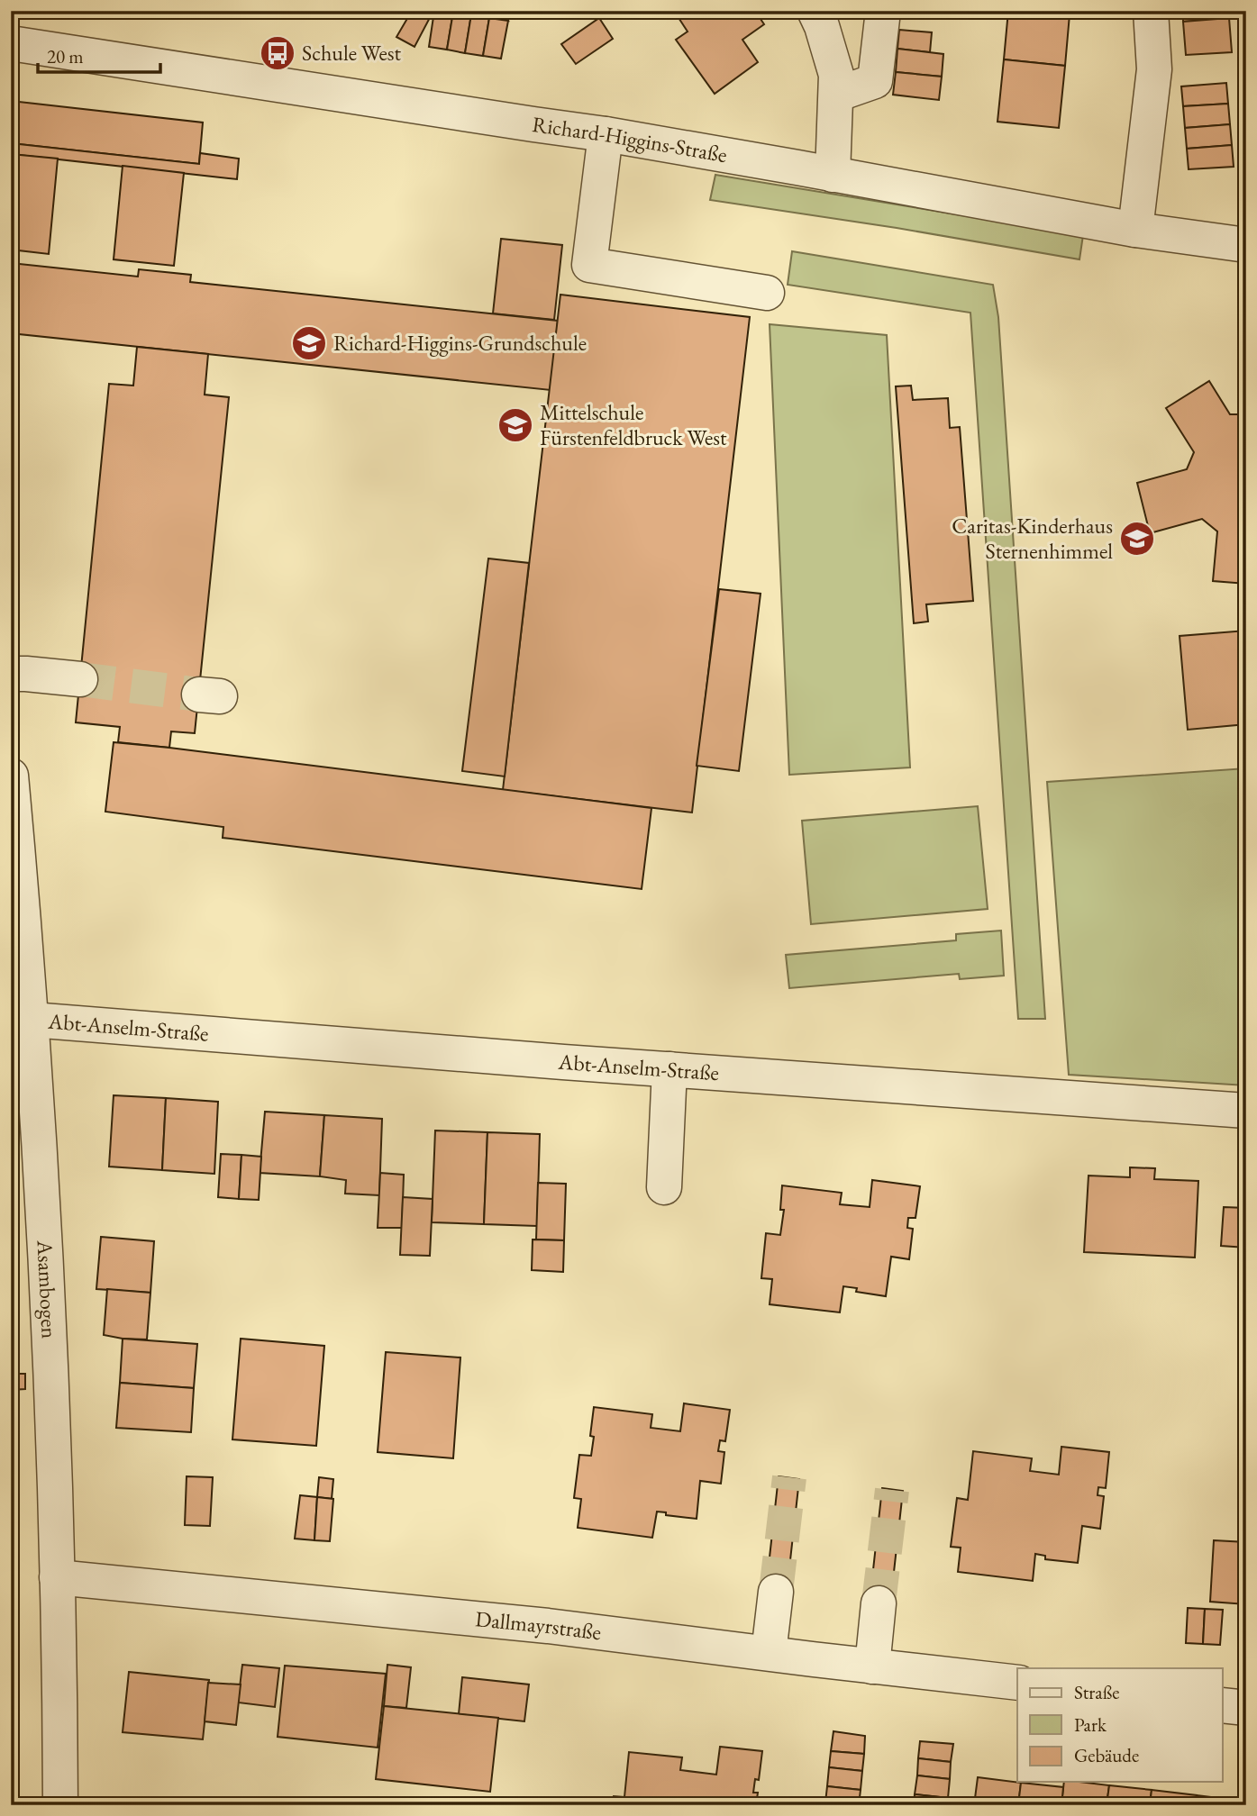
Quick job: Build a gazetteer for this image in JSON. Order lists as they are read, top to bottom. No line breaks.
{"streets":{"street":["Richard-Higgins-Straße","Abt-Anselm-Straße","Asambogen","Dallmayrstraße"]},"crossings":[["Abt-Anselm-Straße","Asambogen"],["Asambogen","Dallmayrstraße"]],"places":{"bus stop":["Schule West"],"school or university":["Richard-Higgins-Grundschule","Mittelschule Fürstenfeldbruck West","Caritas-Kinderhaus Sternenhimmel"]},"legend":["Straße","Park","Gebäude"],"scale_bar":"20 m"}
